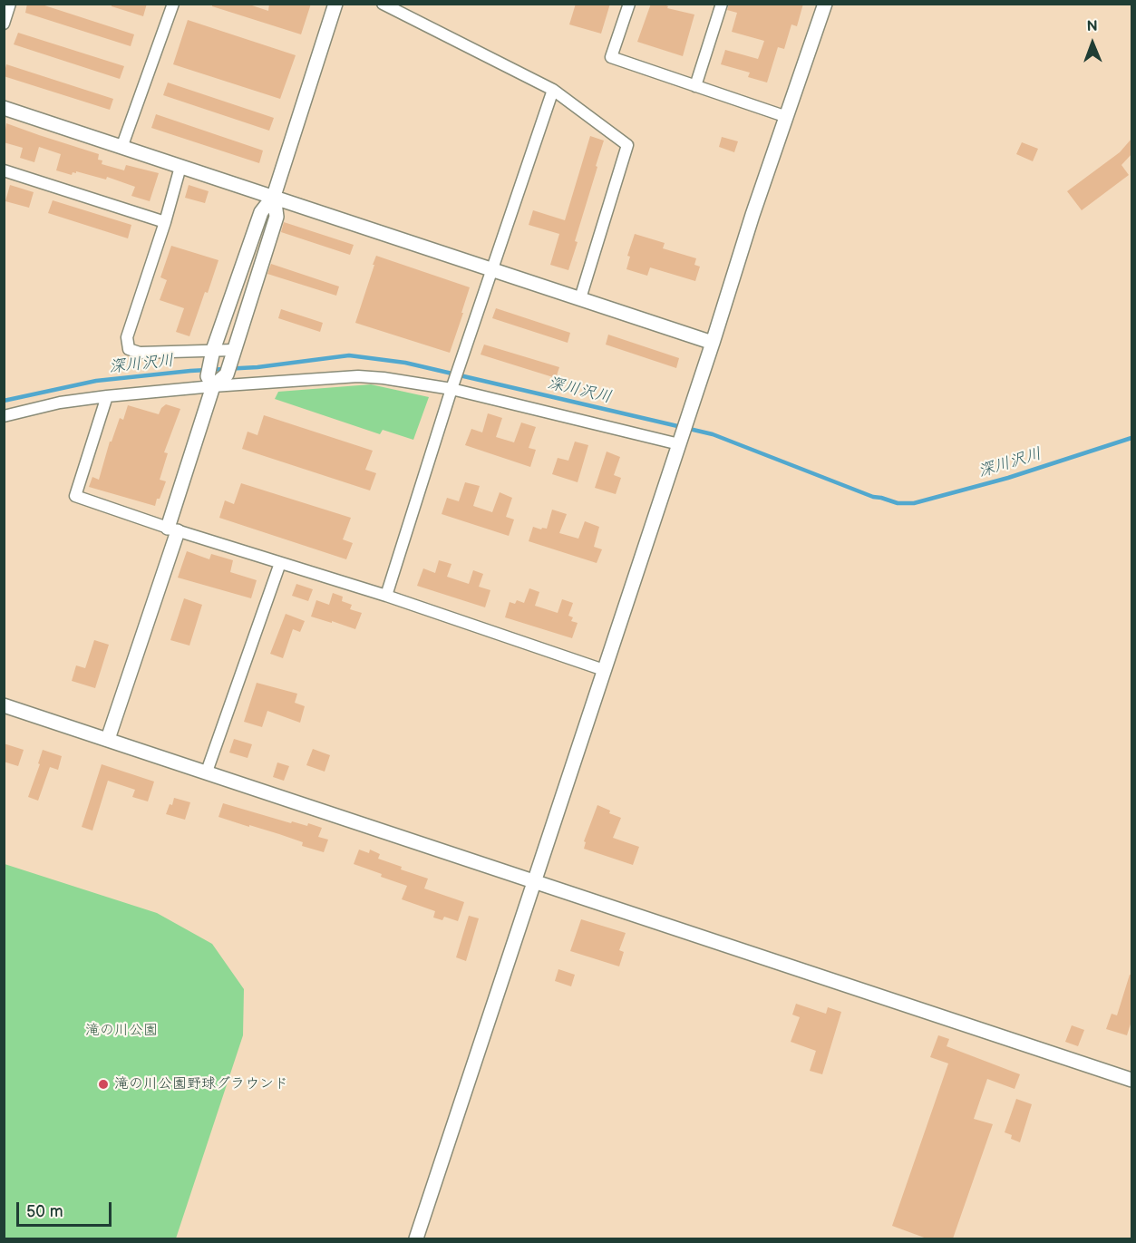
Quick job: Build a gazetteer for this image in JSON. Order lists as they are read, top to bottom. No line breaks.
{"water":["深川沢川"],"parks":["滝の川公園"],"places":["滝の川公園野球グラウンド"],"scale_bar":"50 m","north":"top"}
